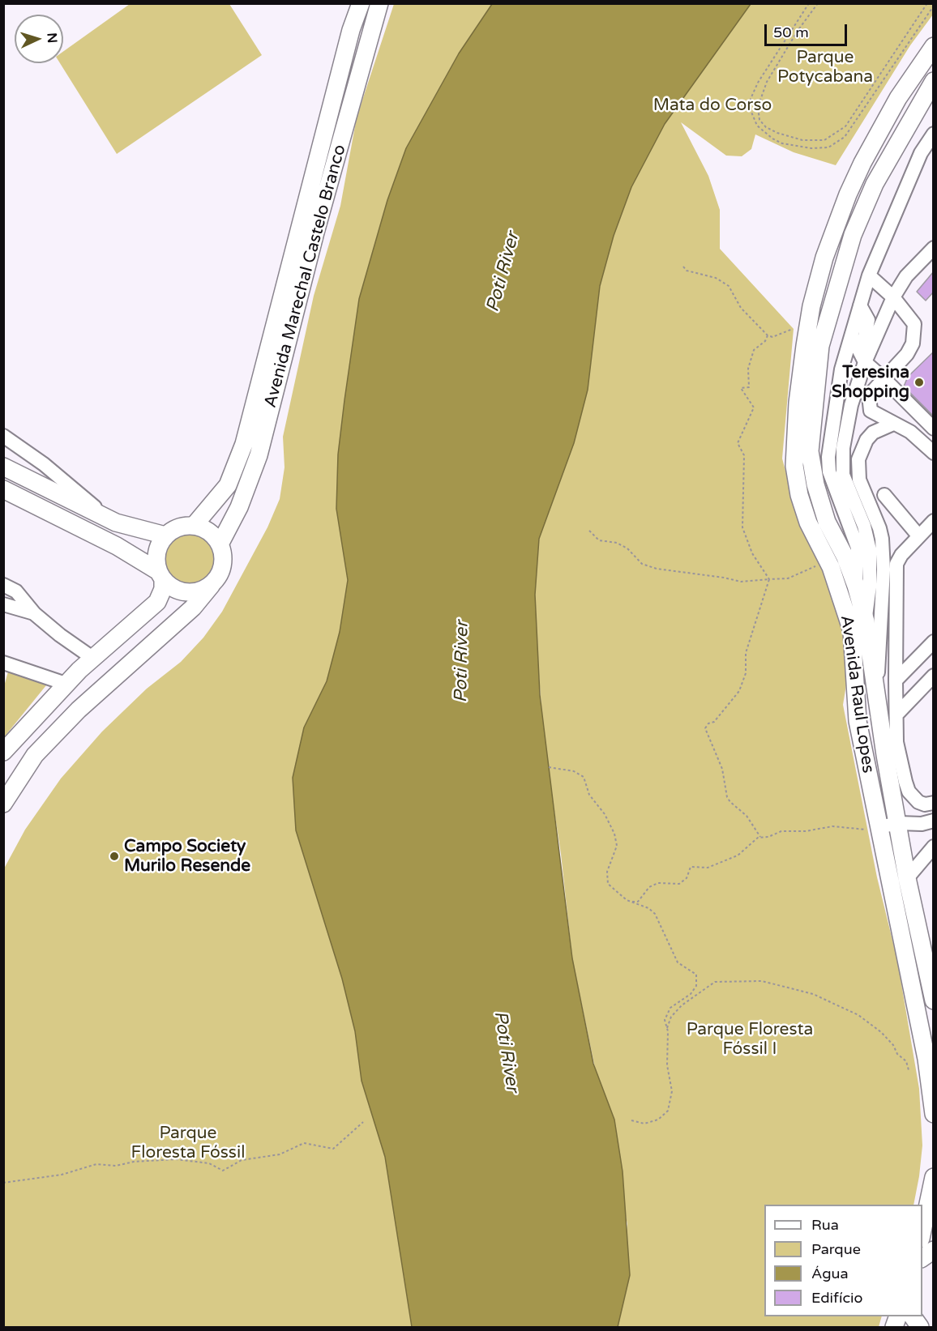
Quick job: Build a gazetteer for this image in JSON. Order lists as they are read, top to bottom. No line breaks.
{"streets":{"main road":["Avenida Marechal Castelo Branco","Avenida Raul Lopes"]},"water":["Poti River"],"parks":["Parque Potycabana","Mata do Corso","Parque Floresta Fóssil I","Parque Floresta Fóssil"],"places":["Teresina Shopping","Campo Society Murilo Resende"],"legend":["Rua","Parque","Água","Edifício"],"scale_bar":"50 m","north":"right"}
